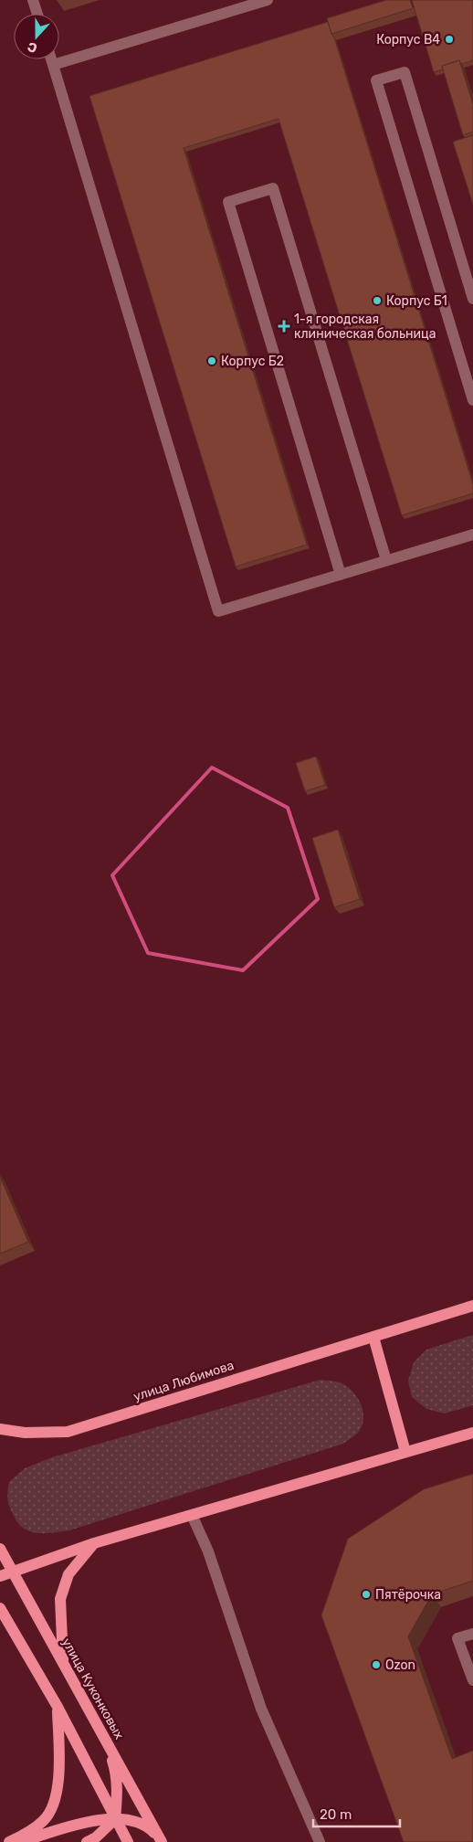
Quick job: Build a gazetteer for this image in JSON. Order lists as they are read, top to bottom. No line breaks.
{"streets":{"main road":["улица Любимова","улица Куконковых"]},"places":{"other":["Корпус В4","Корпус Б1","Корпус Б2","Пятёрочка","Ozon"],"health":["1-я городская клиническая больница"]},"scale_bar":"20 m","north":"bottom"}
